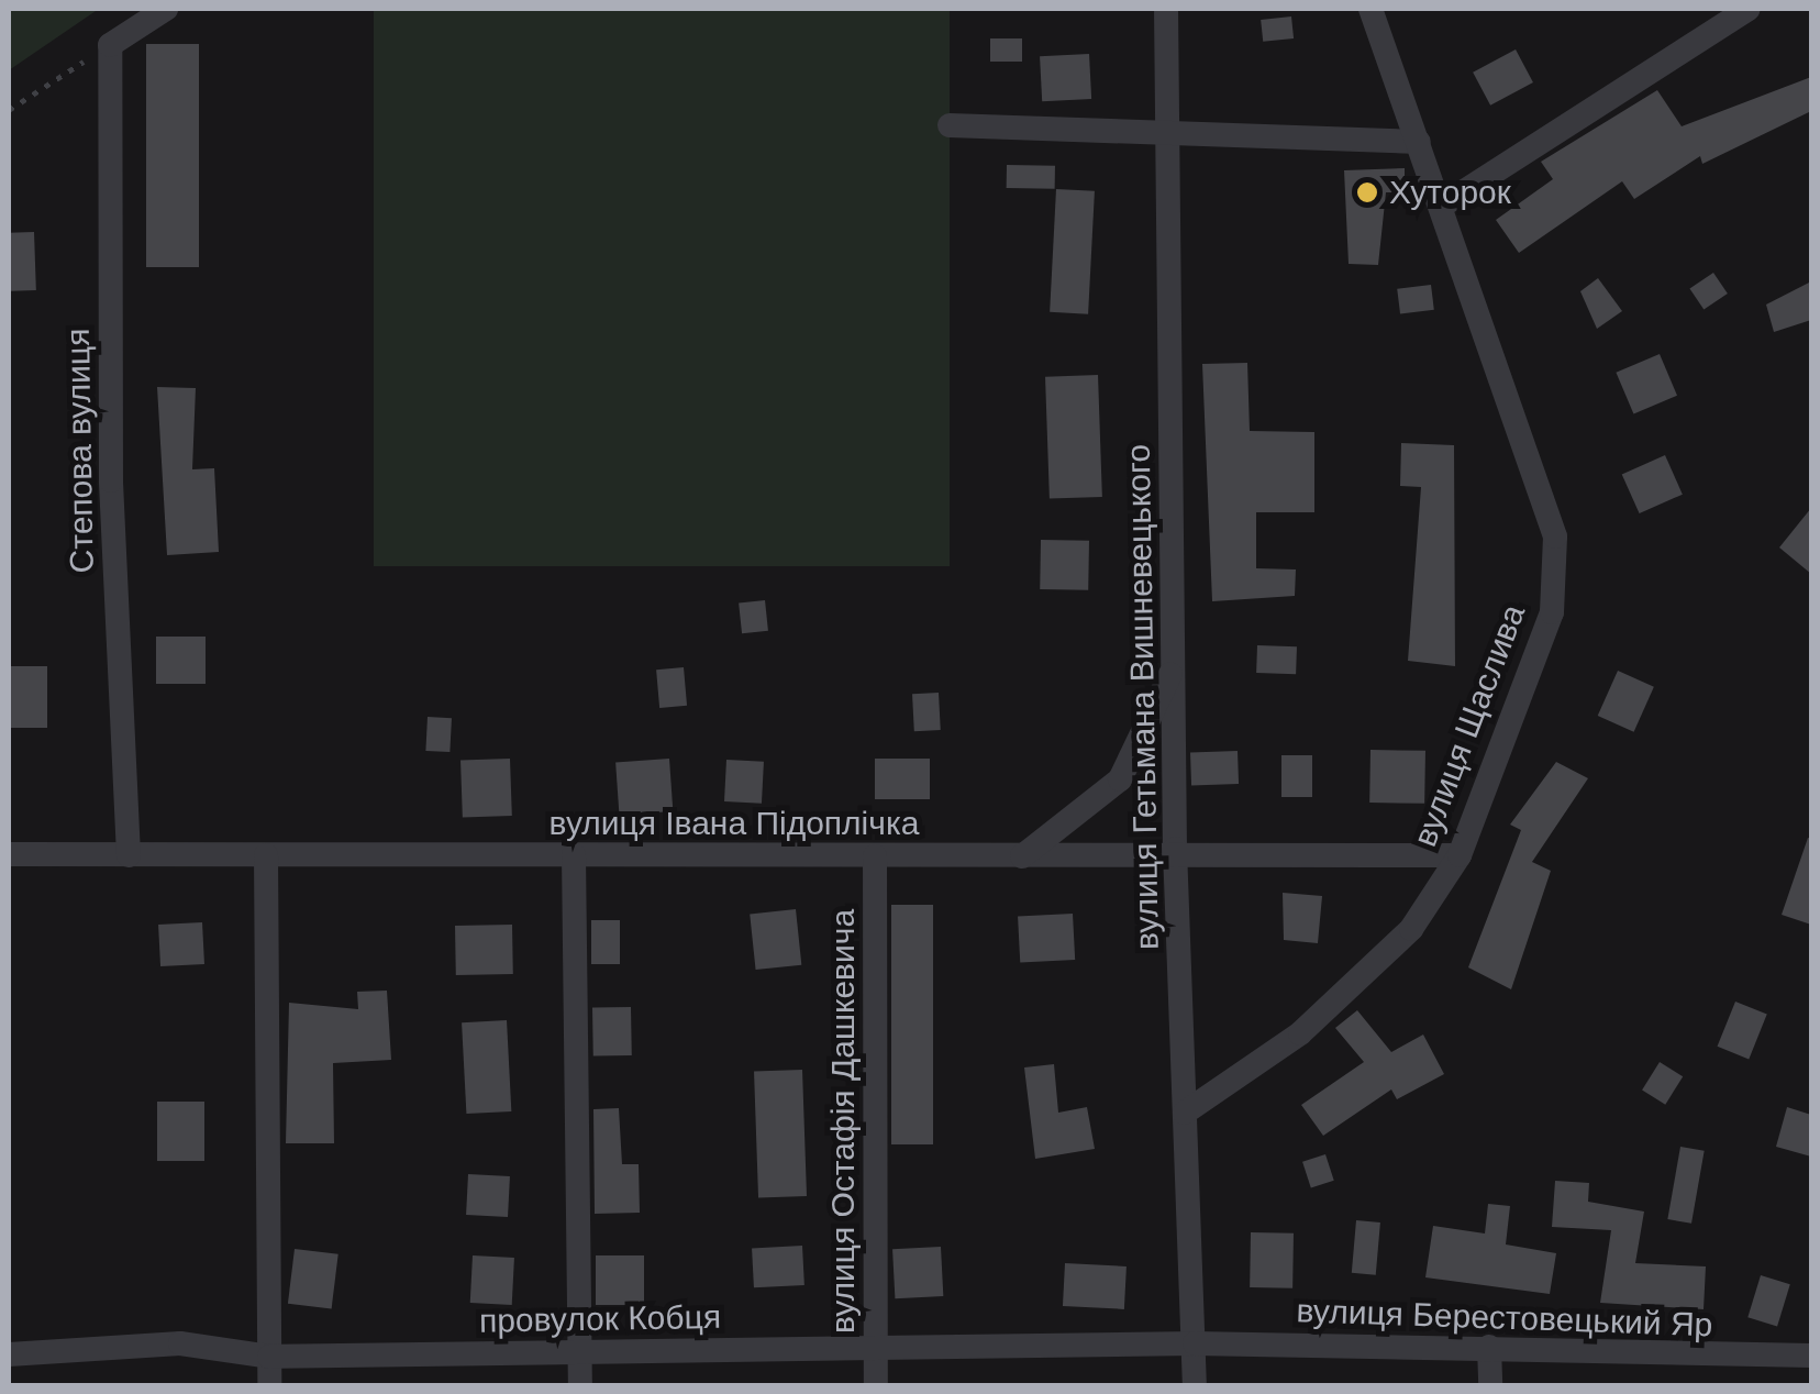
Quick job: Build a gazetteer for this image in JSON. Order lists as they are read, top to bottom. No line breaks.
{"streets":{"street":["Степова вулиця","вулиця Гетьмана Вишневецького","вулиця Щаслива","вулиця Івана Підоплічка","вулиця Остафія Дашкевича","вулиця Берестовецький Яр","провулок Кобця"]},"crossings":[["Степова вулиця","вулиця Івана Підоплічка"],["вулиця Гетьмана Вишневецького","вулиця Щаслива"],["вулиця Гетьмана Вишневецького","вулиця Івана Підоплічка"],["вулиця Гетьмана Вишневецького","вулиця Берестовецький Яр"],["вулиця Гетьмана Вишневецького","провулок Кобця"],["вулиця Щаслива","вулиця Івана Підоплічка"],["вулиця Івана Підоплічка","вулиця Остафія Дашкевича"],["вулиця Остафія Дашкевича","провулок Кобця"],["вулиця Берестовецький Яр","провулок Кобця"]],"places":["Хуторок"]}
